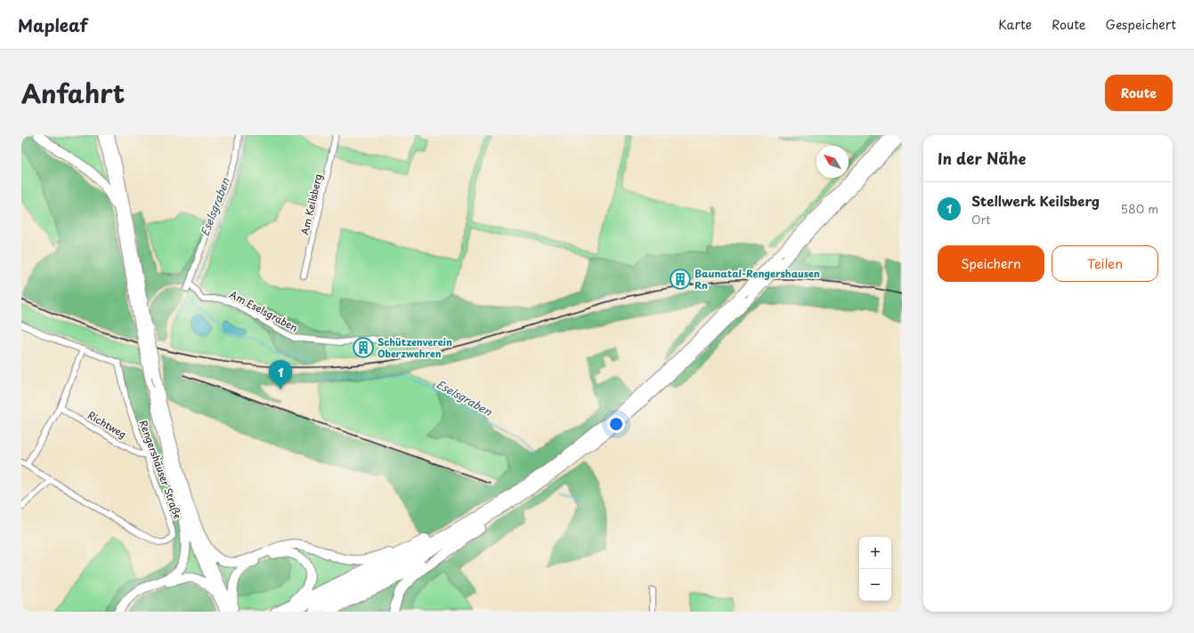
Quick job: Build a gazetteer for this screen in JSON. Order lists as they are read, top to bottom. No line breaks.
{"streets":{"street":["Am Keilsberg","Am Eselsgraben","Richtweg","Rengershäuser Straße"]},"crossings":[["Richtweg","Rengershäuser Straße"]],"water":["Eselsgraben"],"places":{"building":["Baunatal-Rengershausen Rn","Schützenverein Oberzwehren"]},"north":"top left","page":{"header":"Mapleaf","nav":["Karte","Route","Gespeichert"],"title":"Anfahrt","buttons":["Route",["Speichern","Teilen"]],"heading":"In der Nähe","list":[{"mark":"1","name":"Stellwerk Keilsberg","note":"Ort","value":"580 m"}],"pins":"1","map_buttons":["+","−"]}}
